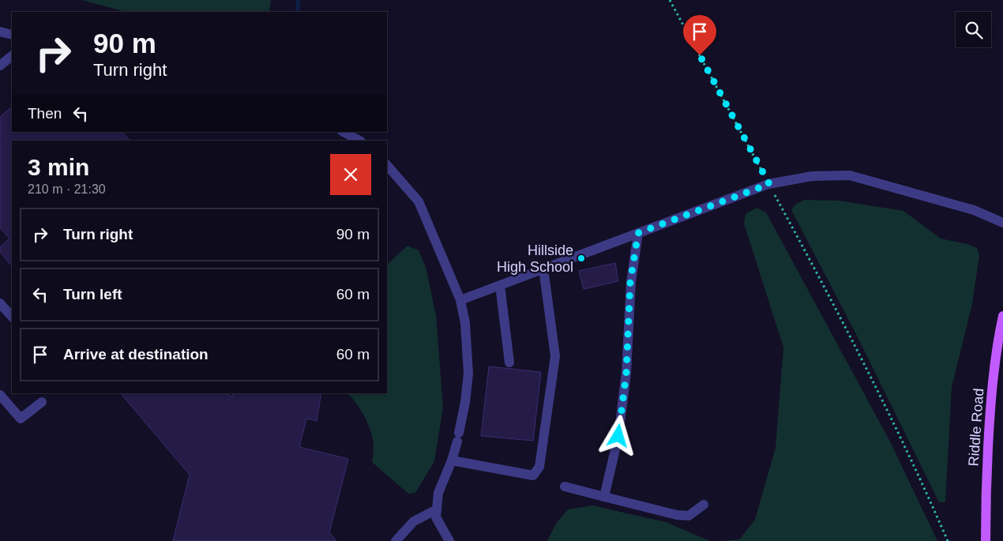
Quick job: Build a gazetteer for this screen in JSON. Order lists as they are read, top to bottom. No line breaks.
{"streets":{"main road":["Riddle Road"]},"places":["Hillside High School"],"page":{"turn":["90 m","Turn right"],"then":"Then","heading":["3 min","210 m · 21:30"],"list":[{"name":"Turn right","value":"90 m"},{"name":"Turn left","value":"60 m"},{"name":"Arrive at destination","value":"60 m"}]}}
